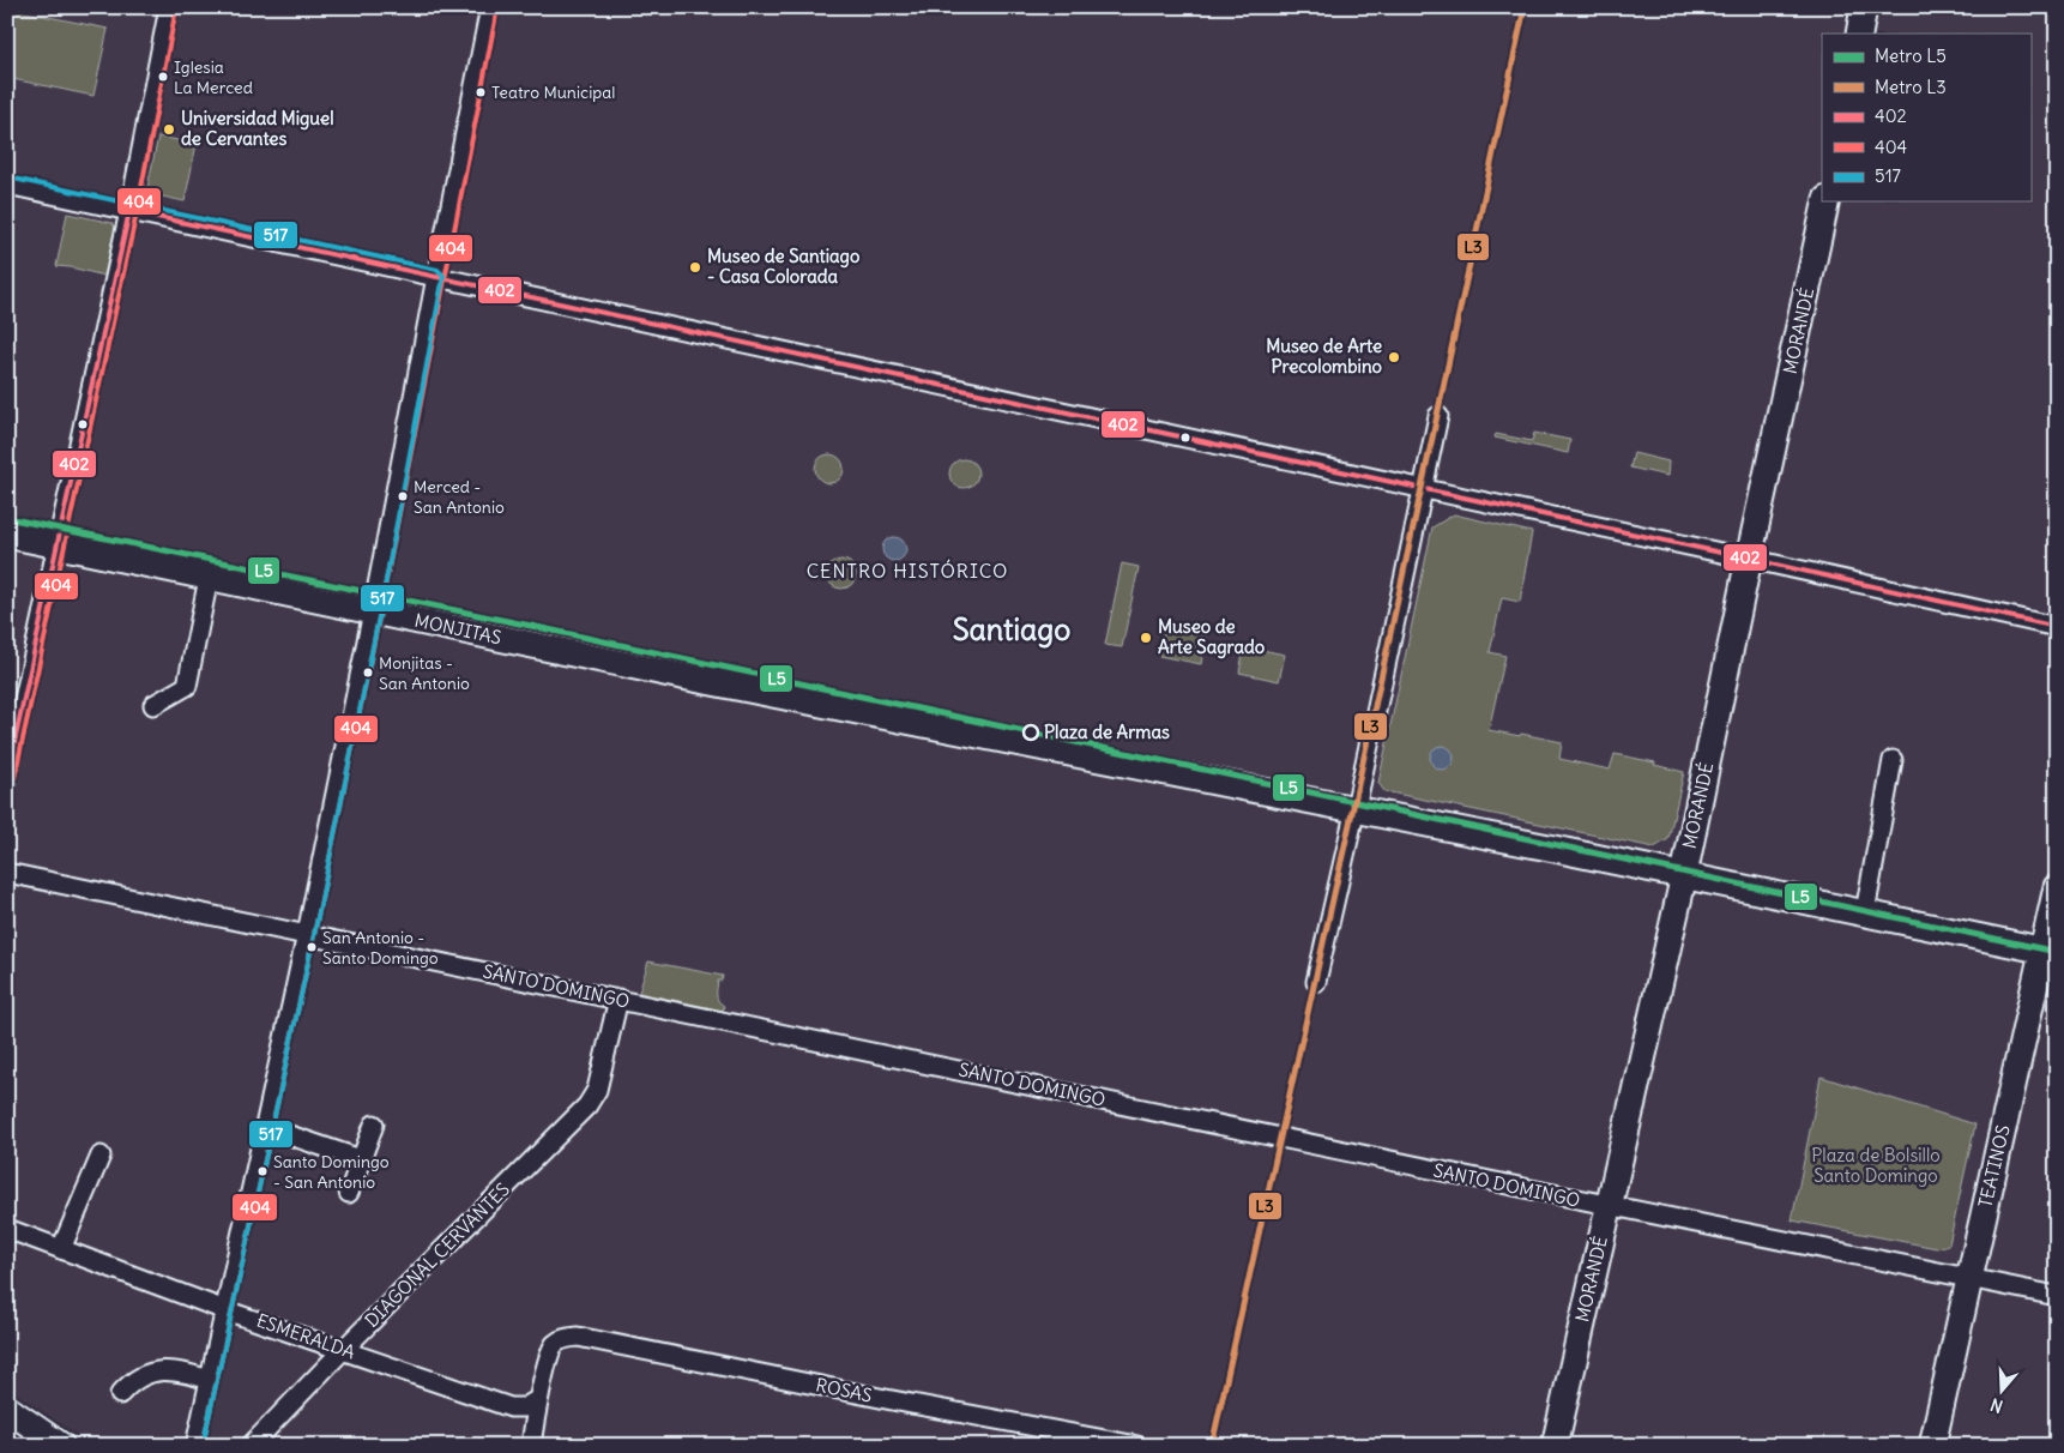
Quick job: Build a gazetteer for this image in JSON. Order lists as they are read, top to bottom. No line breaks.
{"streets":{"main road":["MORANDÉ","MONJITAS","TEATINOS"],"street":["SANTO DOMINGO","DIAGONAL CERVANTES","ESMERALDA","ROSAS"]},"crossings":[["MORANDÉ","SANTO DOMINGO"],["SANTO DOMINGO","TEATINOS"],["SANTO DOMINGO","DIAGONAL CERVANTES"],["DIAGONAL CERVANTES","ESMERALDA"],["ESMERALDA","ROSAS"]],"districts":["CENTRO HISTÓRICO","Santiago"],"parks":["Plaza de Bolsillo Santo Domingo"],"places":["Iglesia La Merced","Teatro Municipal","Universidad Miguel de Cervantes","Museo de Santiago - Casa Colorada","Museo de Arte Precolombino","Merced - San Antonio","Museo de Arte Sagrado","Monjitas - San Antonio","Plaza de Armas","San Antonio - Santo Domingo","Santo Domingo - San Antonio"],"lines":["metro line L3","transit line 404","transit line 517","transit line 402","metro line L5"],"legend":["Metro L5","Metro L3","402","404","517"],"north":"bottom"}
